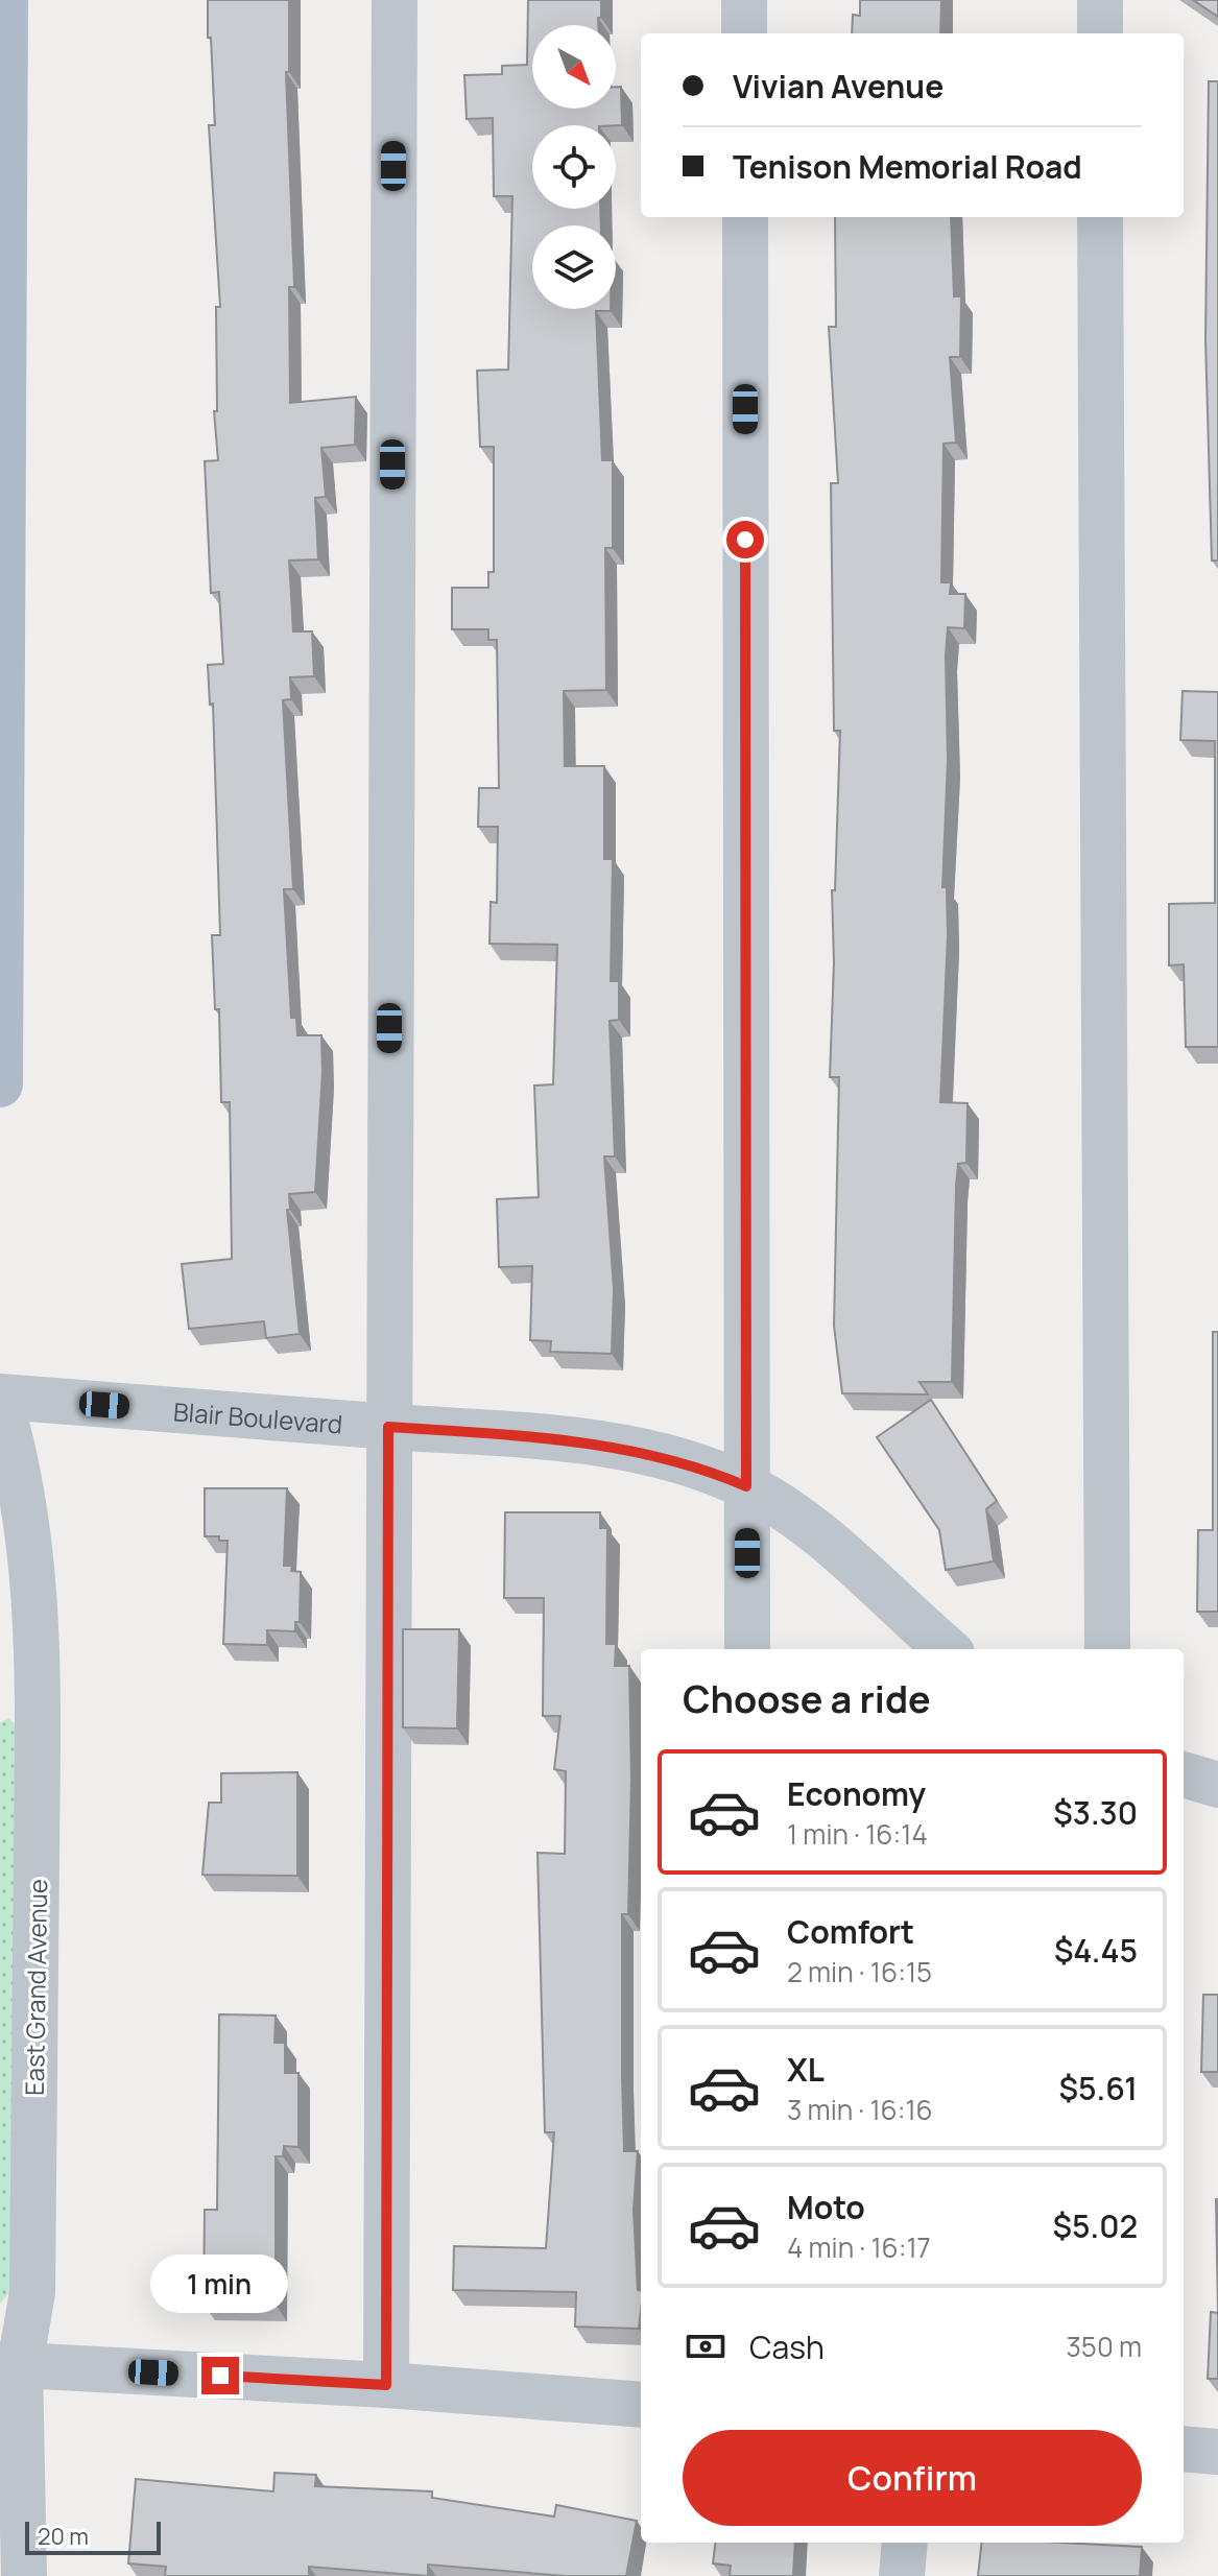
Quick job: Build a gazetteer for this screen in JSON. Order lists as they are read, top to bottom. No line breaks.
{"streets":{"street":["Blair Boulevard","East Grand Avenue"]},"crossings":[["Blair Boulevard","East Grand Avenue"]],"scale_bar":"20 m","north":"bottom right","page":{"banner":["Vivian Avenue","Tenison Memorial Road"],"heading":"Choose a ride","list":[{"name":"Economy","note":"1 min · 16:14","value":"$3.30"},{"name":"Comfort","note":"2 min · 16:15","value":"$4.45"},{"name":"XL","note":"3 min · 16:16","value":"$5.61"},{"name":"Moto","note":"4 min · 16:17","value":"$5.02"}],"bubble":"1 min","pay":["Cash","350 m"],"buttons":"Confirm","scale":"20 m"}}
